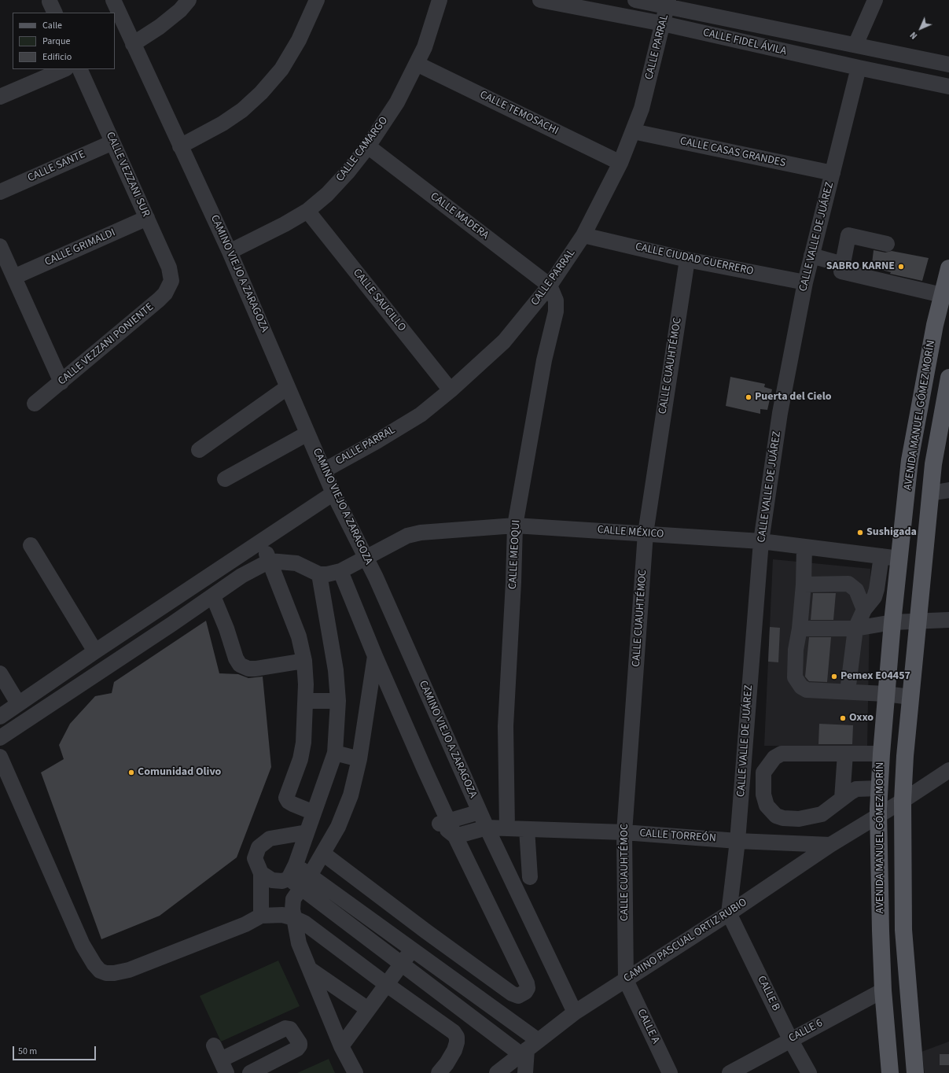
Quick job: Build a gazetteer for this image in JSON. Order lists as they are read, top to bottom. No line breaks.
{"streets":{"main road":["AVENIDA MANUEL GÓMEZ MORÍN"],"street":["CALLE FIDEL ÁVILA","CALLE PARRAL","CALLE TEMOSACHI","CALLE CAMARGO","CALLE CASAS GRANDES","CALLE SANTE","CALLE VEZZANI SUR","CALLE MADERA","CALLE VALLE DE JUÁREZ","CALLE GRIMALDI","CALLE CIUDAD GUERRERO","CAMINO VIEJO A ZARAGOZA","CALLE SAUCILLO","CALLE VEZZANI PONIENTE","CALLE CUAUHTÉMOC","CALLE MÉXICO","CALLE MEOQUI","CALLE TORREÓN","CAMINO PASCUAL ORTIZ RUBIO","CALLE B","CALLE A","CALLE 6"]},"crossings":[["CALLE FIDEL ÁVILA","CALLE PARRAL"],["CALLE FIDEL ÁVILA","CALLE VALLE DE JUÁREZ"],["CALLE PARRAL","CALLE TEMOSACHI"],["CALLE PARRAL","CALLE CASAS GRANDES"],["CALLE PARRAL","CALLE MADERA"],["CALLE PARRAL","CALLE CIUDAD GUERRERO"],["CALLE PARRAL","CAMINO VIEJO A ZARAGOZA"],["CALLE PARRAL","CALLE SAUCILLO"],["CALLE PARRAL","CALLE MEOQUI"],["CALLE TEMOSACHI","CALLE CAMARGO"],["CALLE CAMARGO","CALLE MADERA"],["CALLE CAMARGO","CAMINO VIEJO A ZARAGOZA"],["CALLE CAMARGO","CALLE SAUCILLO"],["CALLE CASAS GRANDES","CALLE VALLE DE JUÁREZ"],["CALLE SANTE","CALLE VEZZANI SUR"],["CALLE VEZZANI SUR","CALLE GRIMALDI"],["CALLE VEZZANI SUR","CALLE VEZZANI PONIENTE"],["CALLE MADERA","CALLE MEOQUI"],["CALLE VALLE DE JUÁREZ","CALLE CIUDAD GUERRERO"],["CALLE VALLE DE JUÁREZ","CALLE MÉXICO"],["CALLE VALLE DE JUÁREZ","CALLE TORREÓN"],["CALLE VALLE DE JUÁREZ","CAMINO PASCUAL ORTIZ RUBIO"],["CALLE VALLE DE JUÁREZ","CALLE B"],["CALLE CIUDAD GUERRERO","CALLE CUAUHTÉMOC"],["CAMINO VIEJO A ZARAGOZA","CALLE MÉXICO"],["CAMINO VIEJO A ZARAGOZA","CALLE TORREÓN"],["CAMINO VIEJO A ZARAGOZA","CAMINO PASCUAL ORTIZ RUBIO"],["CALLE CUAUHTÉMOC","CALLE MÉXICO"],["CALLE CUAUHTÉMOC","CALLE TORREÓN"],["CALLE CUAUHTÉMOC","CAMINO PASCUAL ORTIZ RUBIO"],["CALLE CUAUHTÉMOC","CALLE A"],["AVENIDA MANUEL GÓMEZ MORÍN","CALLE MÉXICO"],["AVENIDA MANUEL GÓMEZ MORÍN","CAMINO PASCUAL ORTIZ RUBIO"],["AVENIDA MANUEL GÓMEZ MORÍN","CALLE 6"],["CALLE MÉXICO","CALLE MEOQUI"],["CALLE MEOQUI","CALLE TORREÓN"],["CALLE TORREÓN","CAMINO PASCUAL ORTIZ RUBIO"],["CAMINO PASCUAL ORTIZ RUBIO","CALLE B"],["CAMINO PASCUAL ORTIZ RUBIO","CALLE A"],["CALLE B","CALLE 6"]],"places":["SABRO KARNE","Puerta del Cielo","Sushigada","Pemex E04457","Oxxo","Comunidad Olivo"],"legend":["Calle","Parque","Edificio"],"scale_bar":"50 m","north":"bottom left"}
